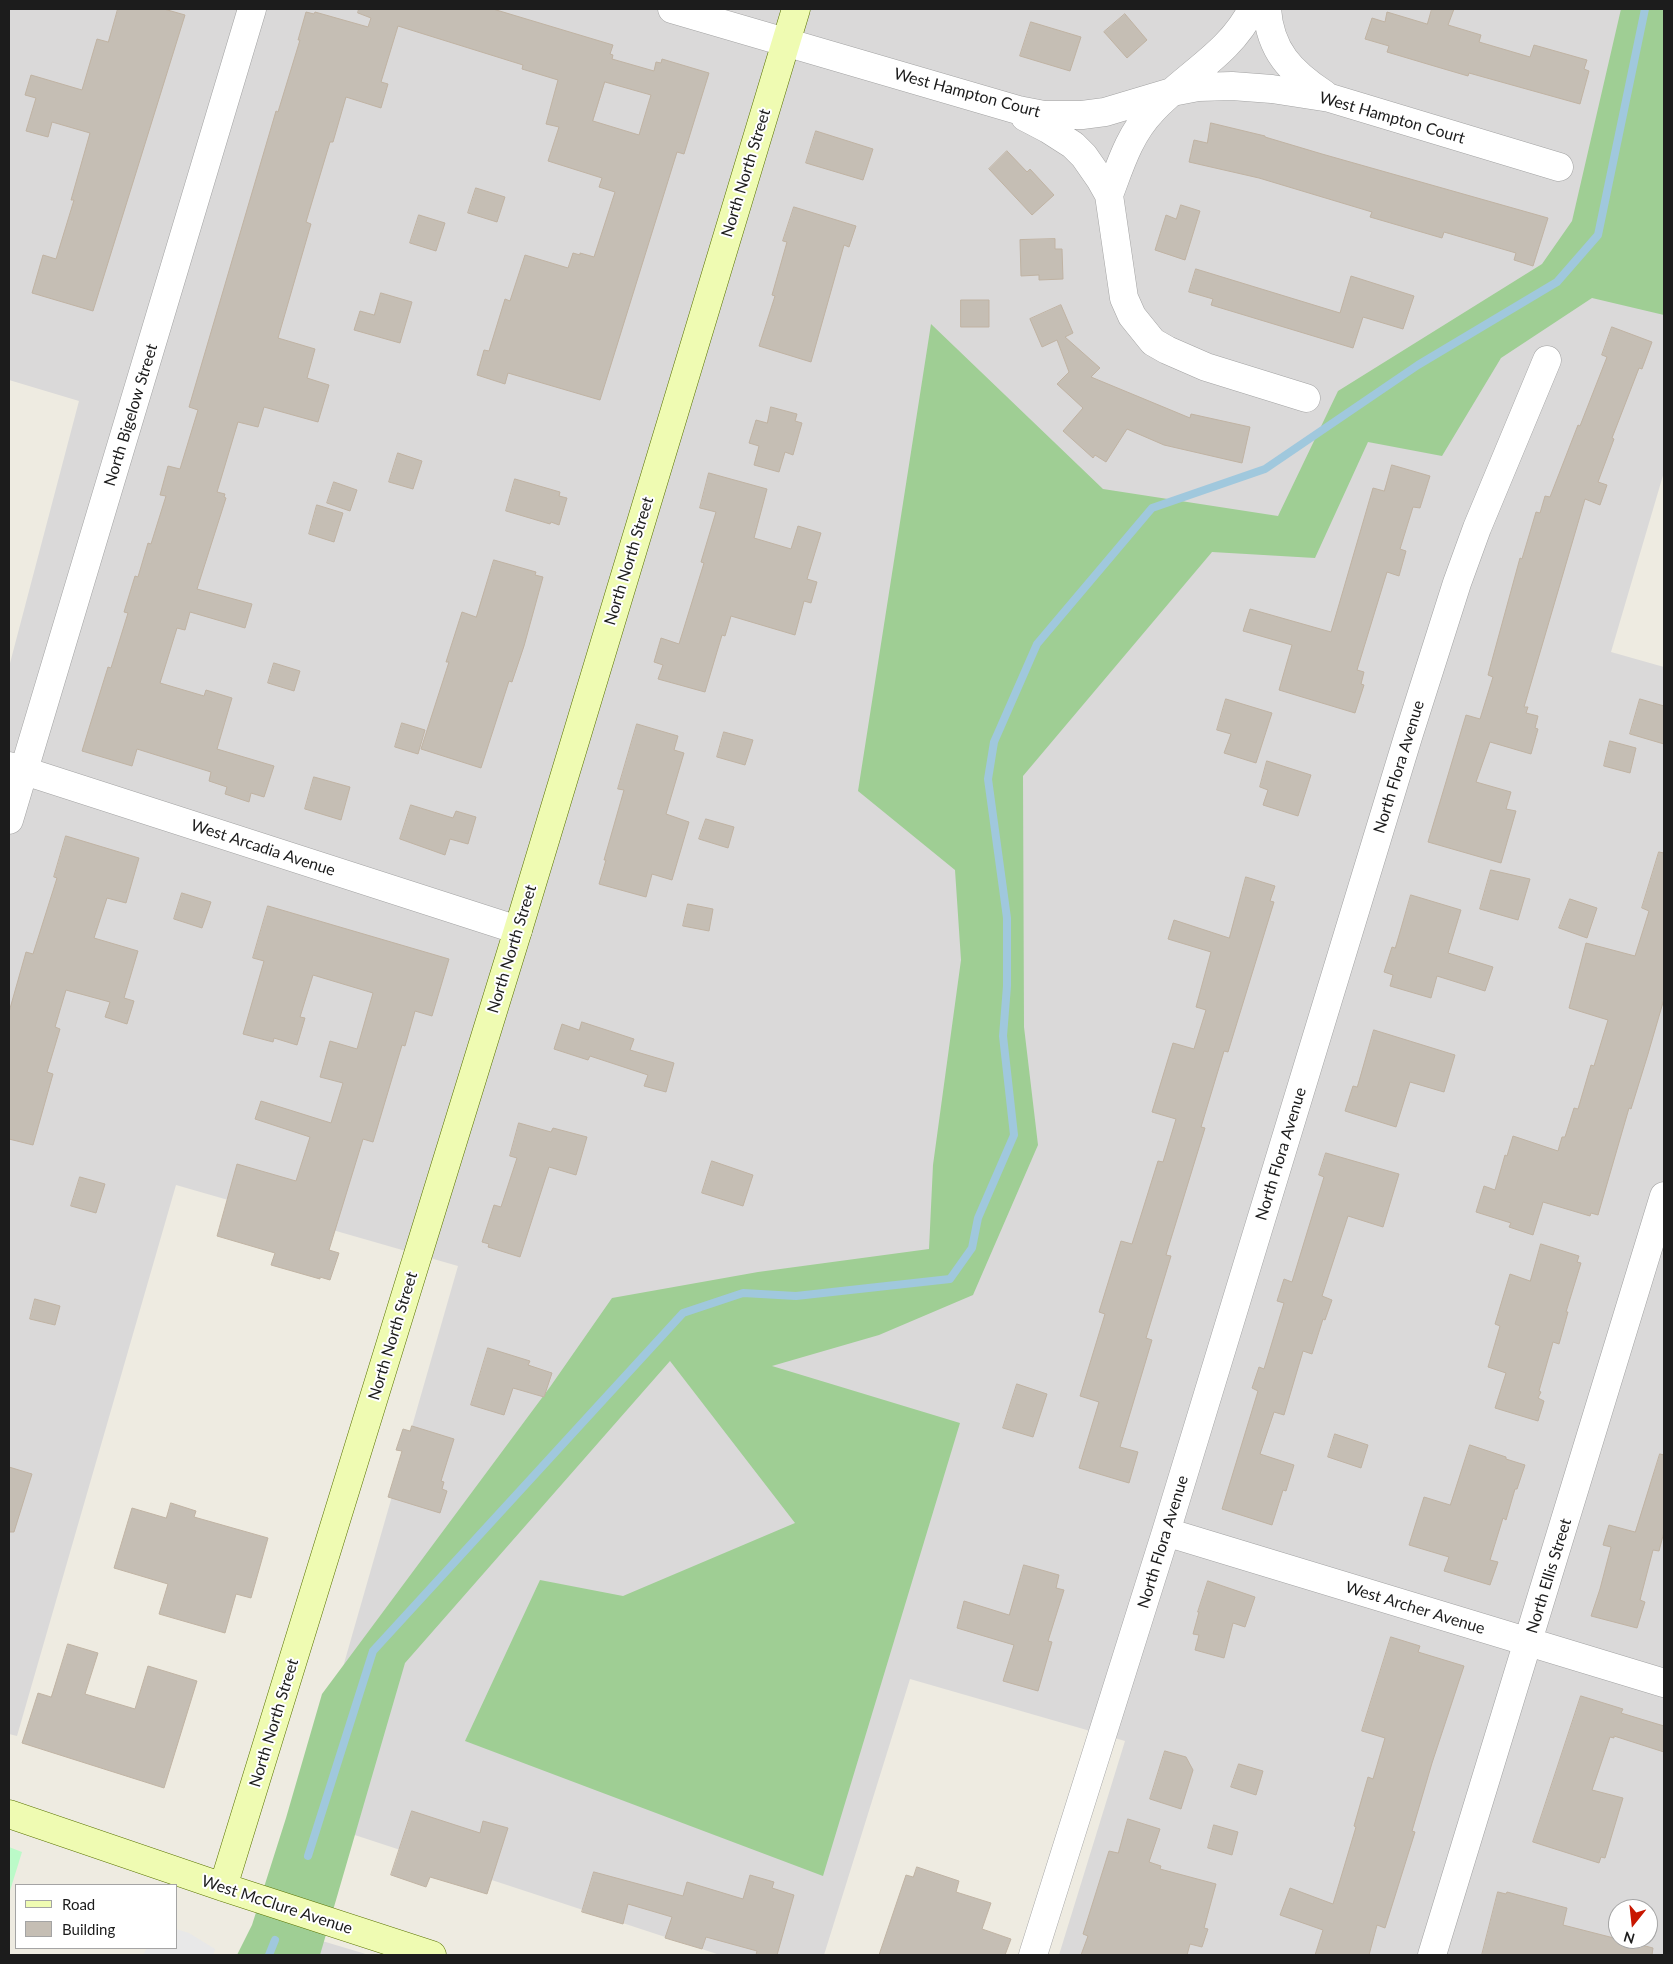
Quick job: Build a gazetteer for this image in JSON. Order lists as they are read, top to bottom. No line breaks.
{"streets":{"street":["West Hampton Court","North North Street","North Bigelow Street","North Flora Avenue","West Arcadia Avenue","North Ellis Street","West Archer Avenue","West McClure Avenue"]},"crossings":[["West Hampton Court","North North Street"],["North North Street","West Arcadia Avenue"],["North North Street","West McClure Avenue"],["North Bigelow Street","West Arcadia Avenue"],["North Flora Avenue","West Archer Avenue"],["North Ellis Street","West Archer Avenue"]],"legend":["Road","Building"],"north":"bottom"}
